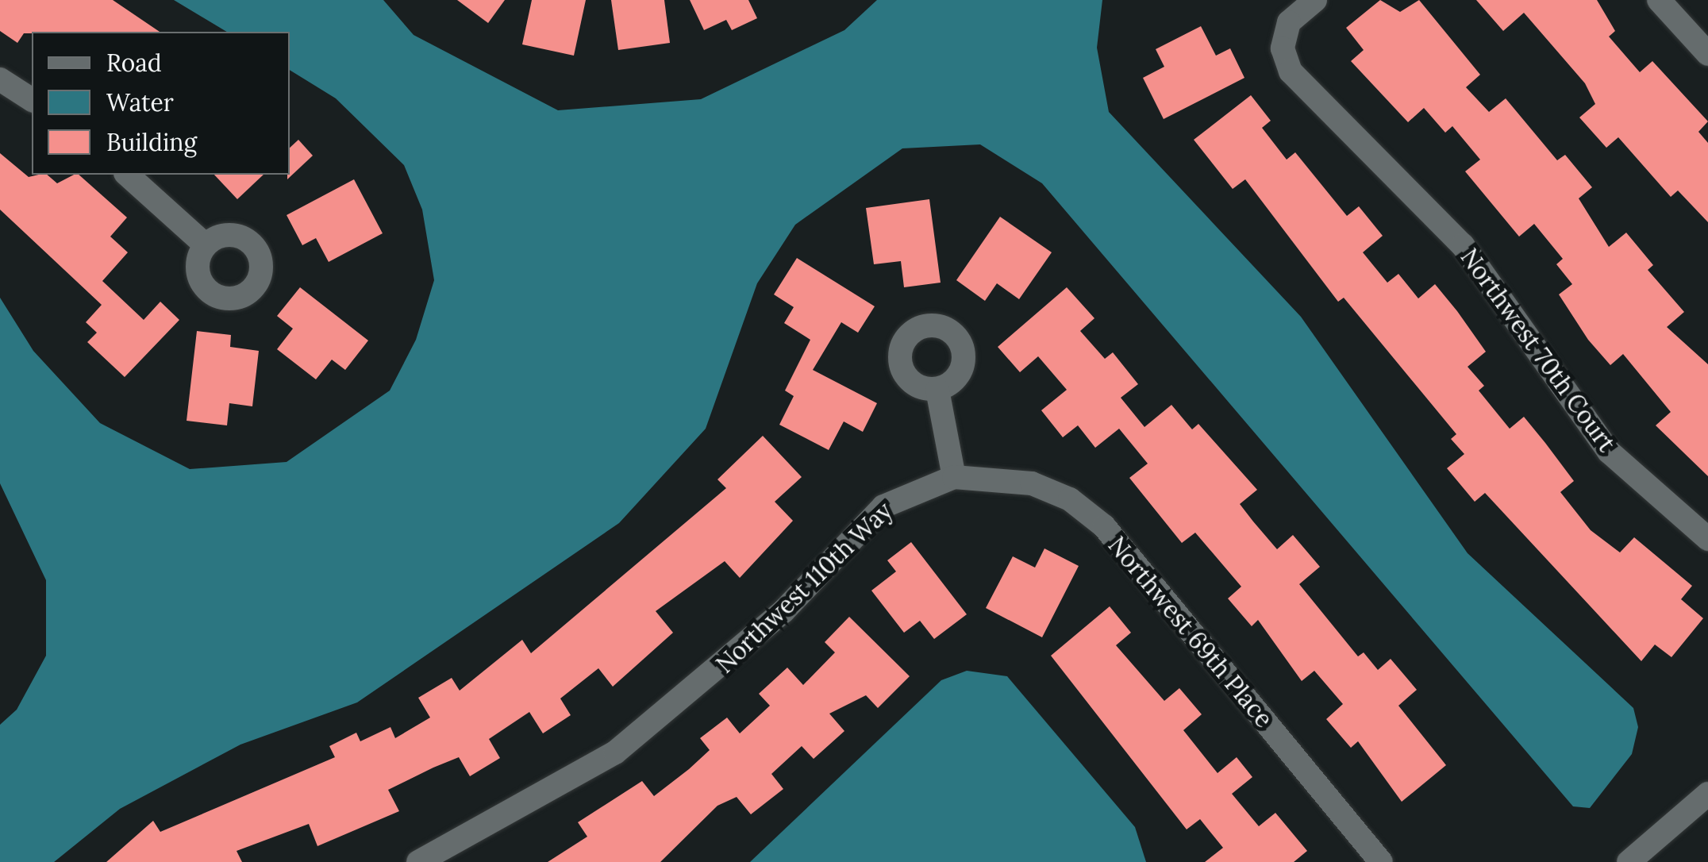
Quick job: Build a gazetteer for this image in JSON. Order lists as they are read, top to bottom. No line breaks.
{"streets":{"street":["Northwest 70th Court","Northwest 110th Way","Northwest 69th Place"]},"crossings":[["Northwest 110th Way","Northwest 69th Place"]],"legend":["Road","Water","Building"]}
